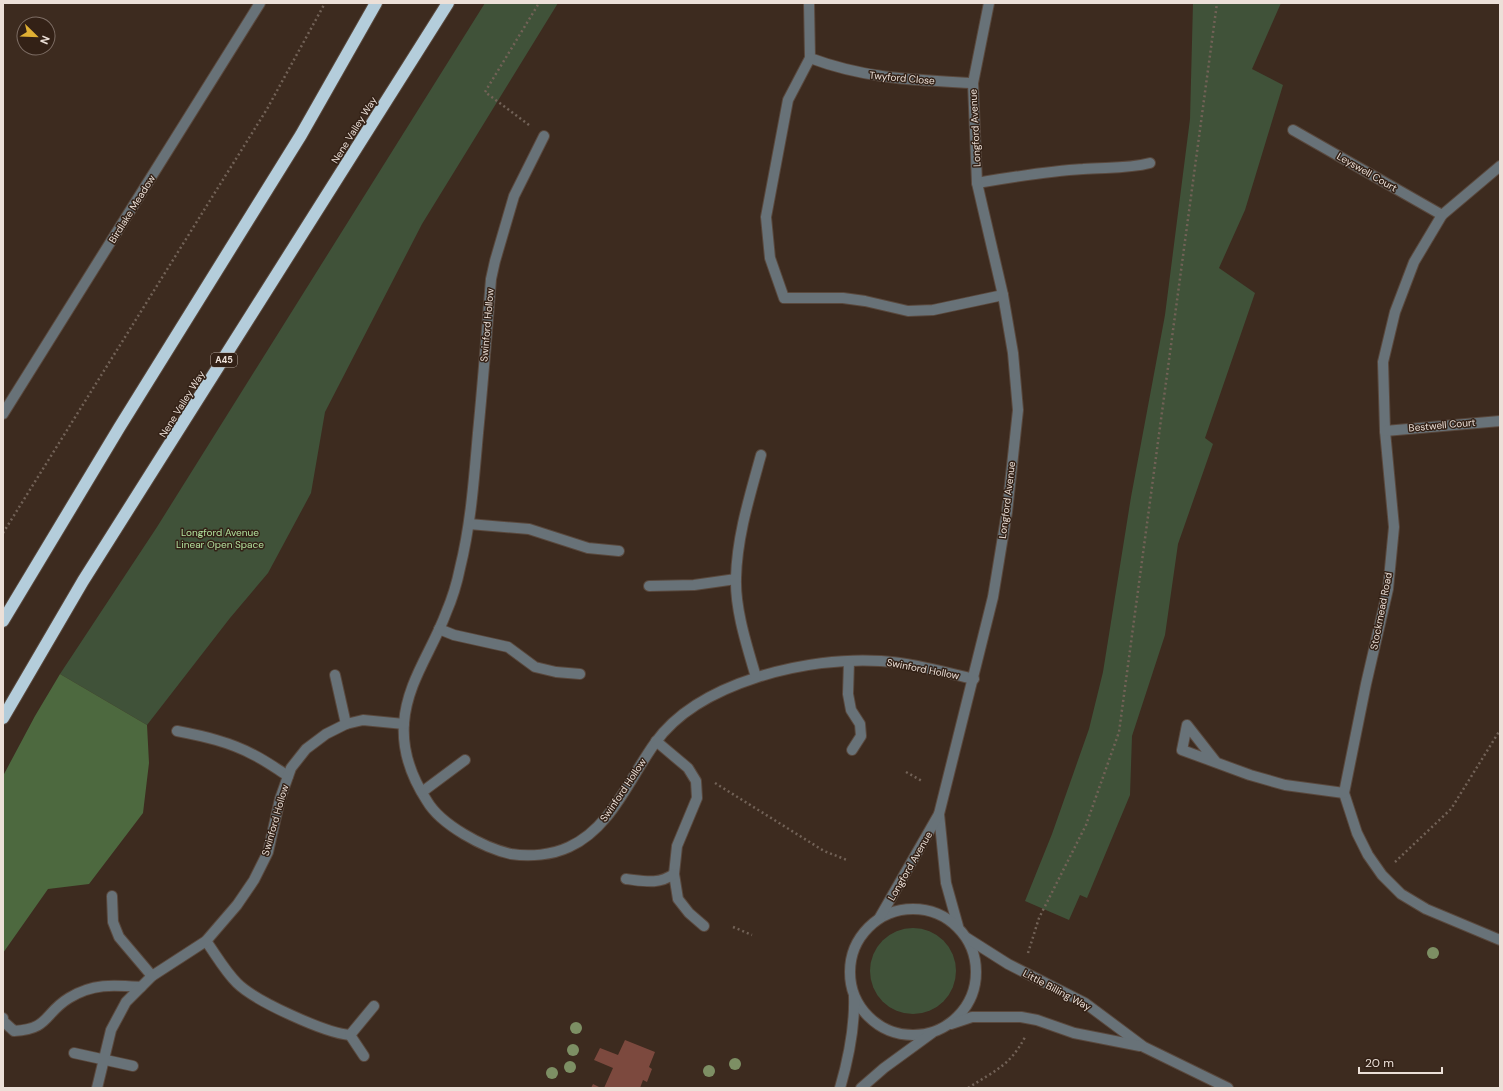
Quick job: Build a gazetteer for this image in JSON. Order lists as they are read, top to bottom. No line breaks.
{"streets":{"highway":["Nene Valley Way","A45"],"street":["Twyford Close","Longford Avenue","Leyswell Court","Birdlake Meadow","Swinford Hollow","Bestwell Court","Stockmead Road","Little Billing Way"]},"crossings":[["Twyford Close","Longford Avenue"],["Longford Avenue","Swinford Hollow"],["Longford Avenue","Little Billing Way"],["Leyswell Court","Stockmead Road"],["Bestwell Court","Stockmead Road"]],"parks":["Longford Avenue Linear Open Space"],"scale_bar":"20 m","north":"bottom right"}
